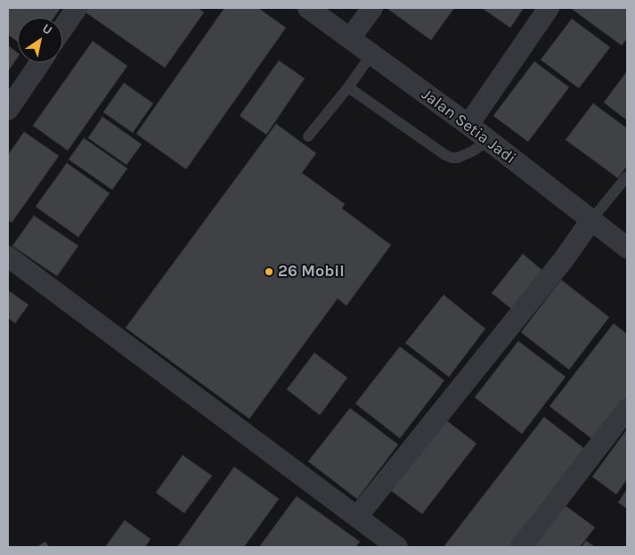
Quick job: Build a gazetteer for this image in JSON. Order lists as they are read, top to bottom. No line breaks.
{"streets":{"street":["Jalan Setia Jadi"]},"places":["26 Mobil"],"north":"top right"}
